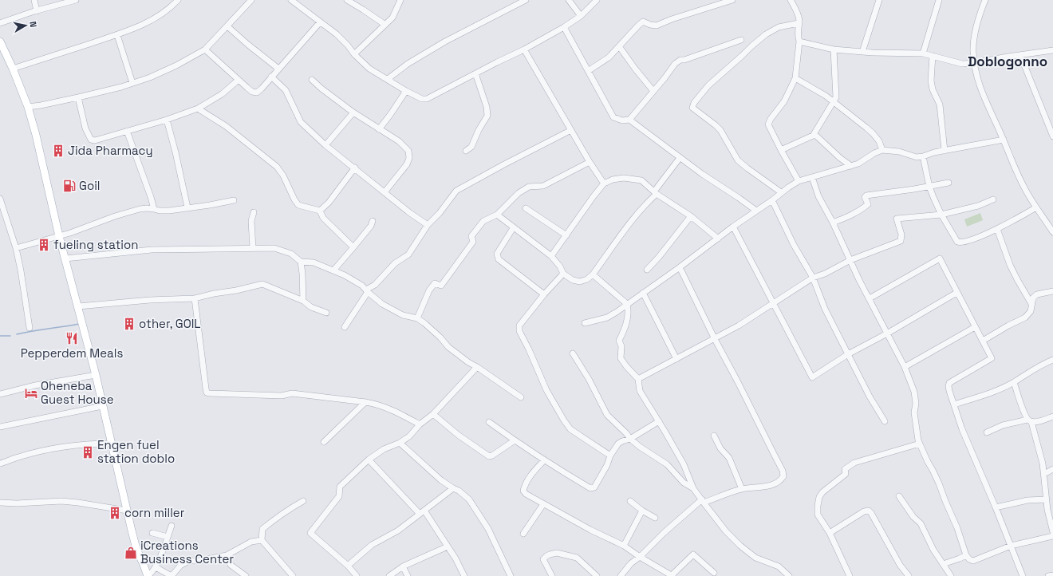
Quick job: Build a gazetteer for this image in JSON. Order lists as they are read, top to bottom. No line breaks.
{"districts":["Doblogonno"],"places":{"building":["Jida Pharmacy","fueling station","other, GOIL","Engen fuel station doblo","corn miller"],"fuel station":["Goil"],"restaurant":["Pepperdem Meals"],"hotel":["Oheneba Guest House"],"shop":["iCreations Business Center"]},"north":"right"}
